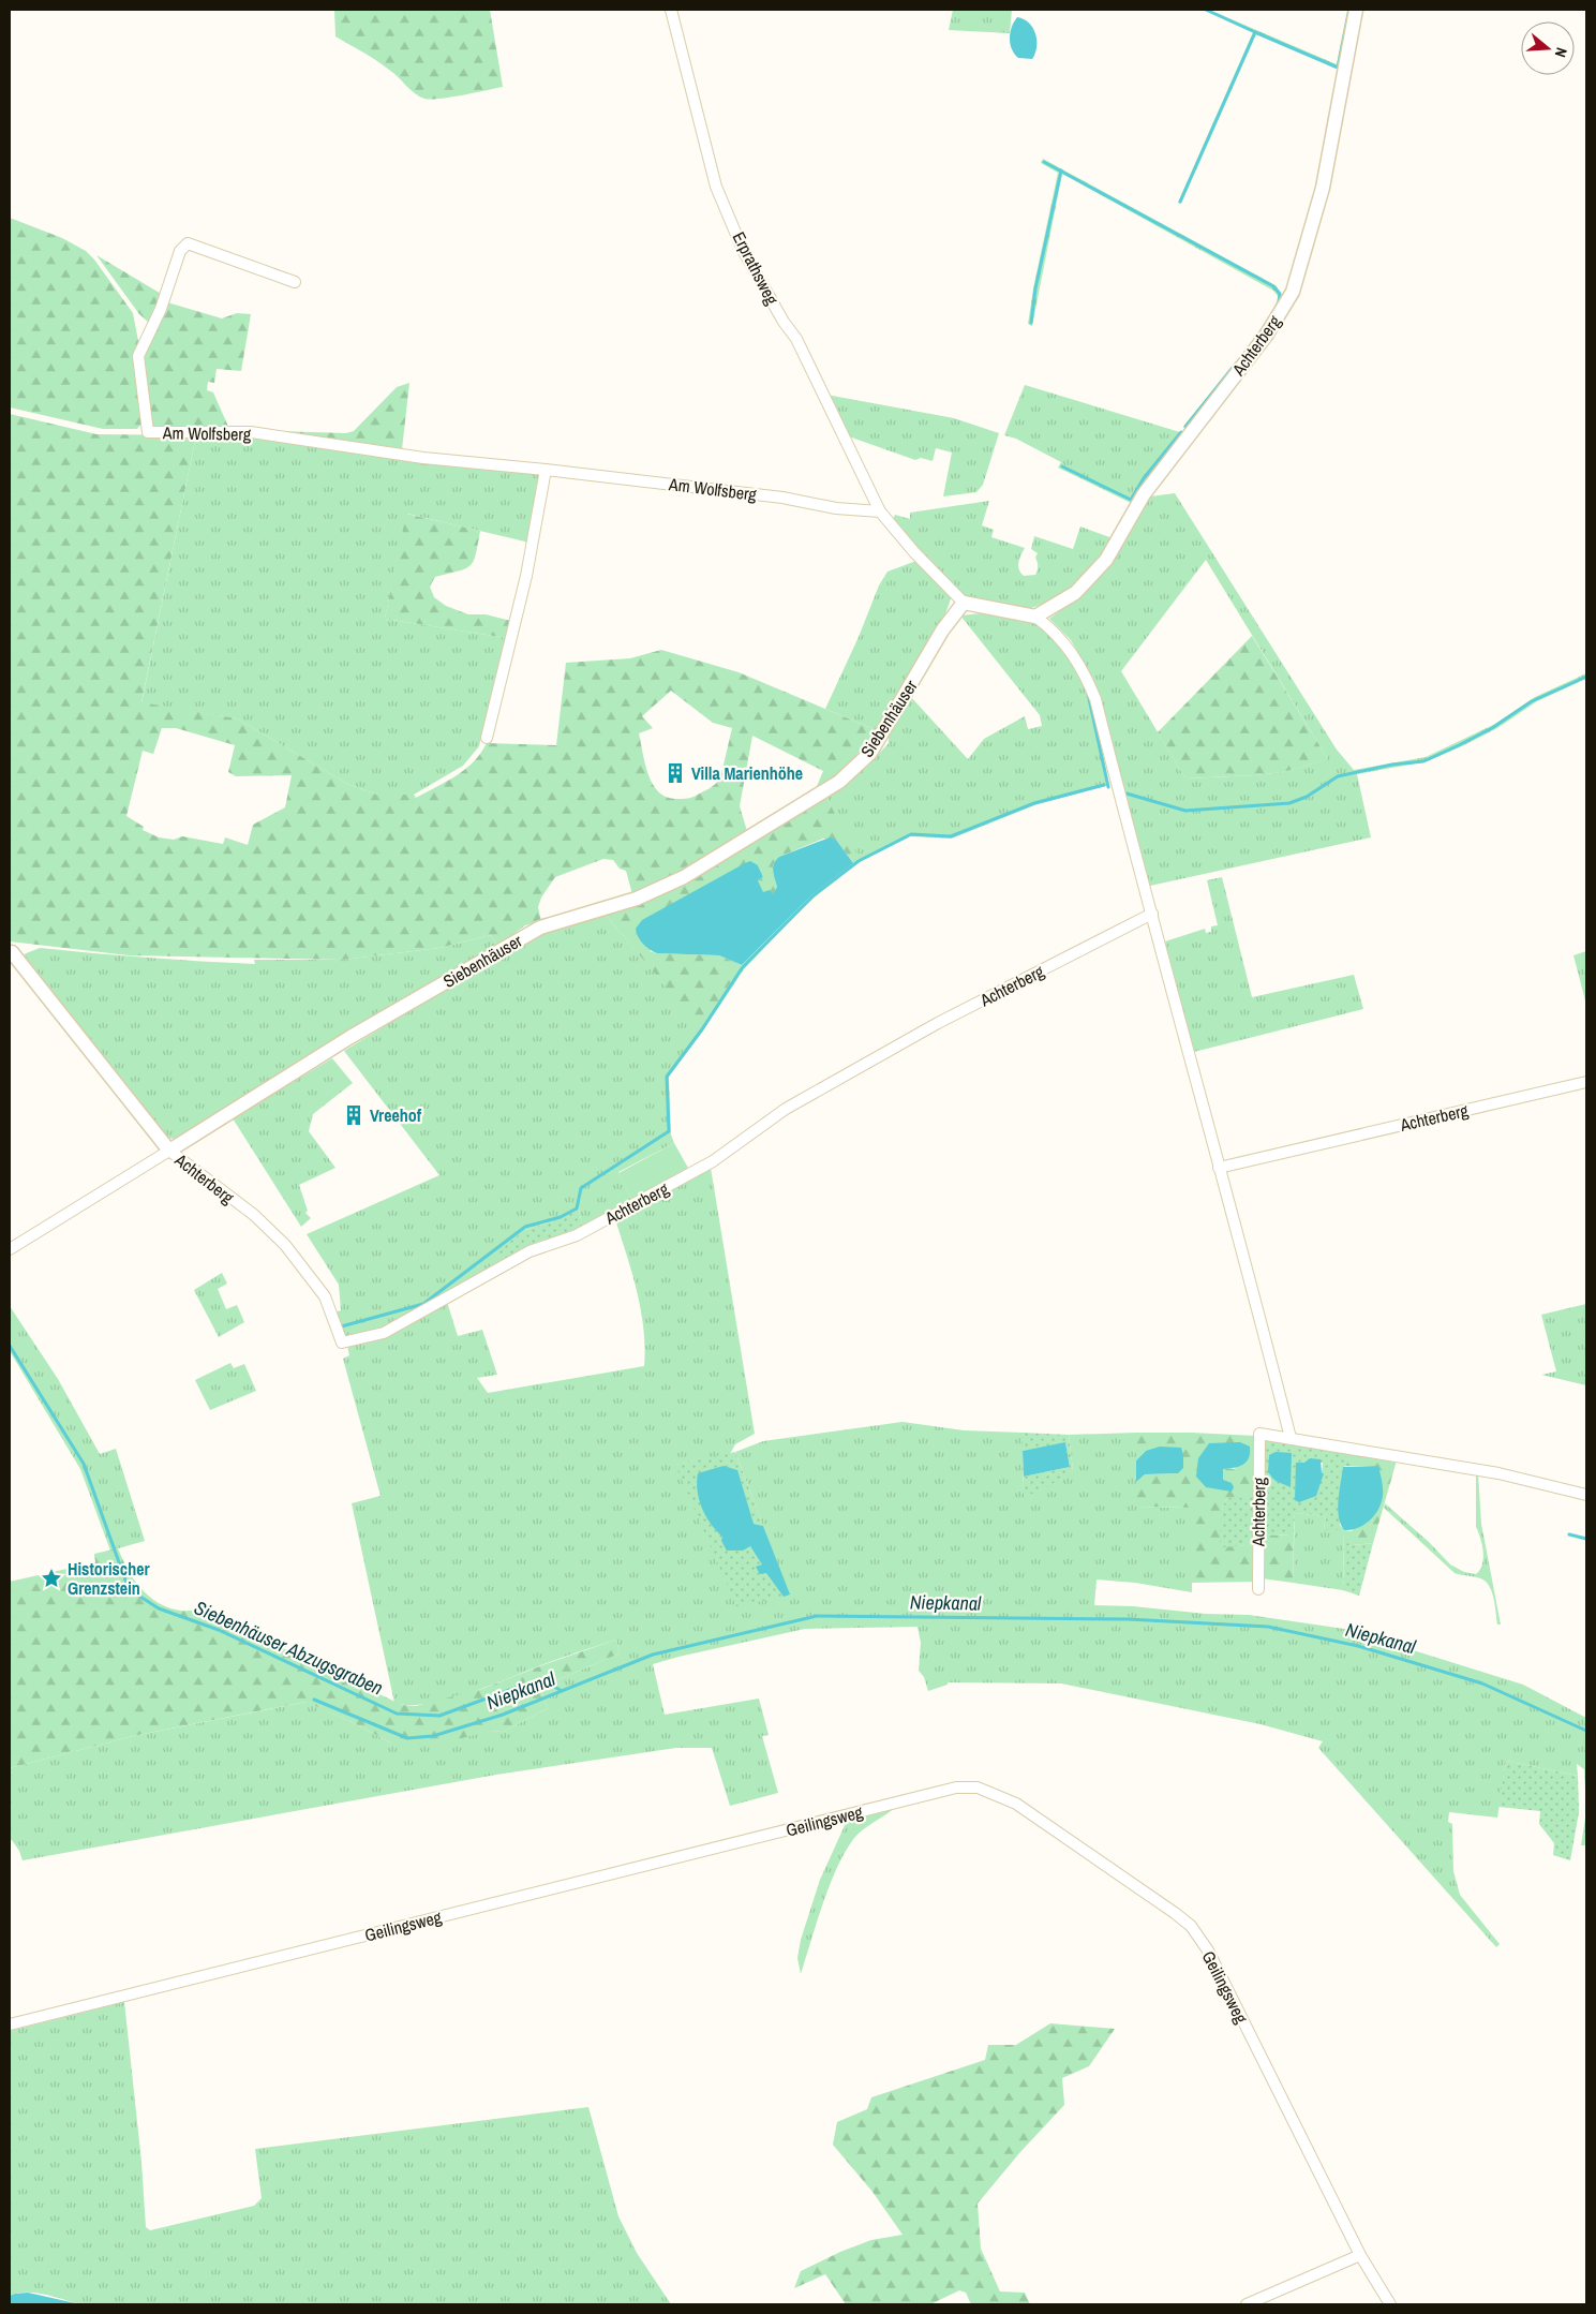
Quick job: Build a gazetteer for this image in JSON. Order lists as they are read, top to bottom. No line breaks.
{"streets":{"street":["Erprathsweg","Achterberg","Am Wolfsberg","Siebenhäuser","Geilingsweg"]},"crossings":[["Erprathsweg","Am Wolfsberg"],["Erprathsweg","Siebenhäuser"],["Achterberg","Siebenhäuser"]],"water":["Niepkanal","Siebenhäuser Abzugsgraben"],"places":{"building":["Villa Marienhöhe","Vreehof"],"place":["Historischer Grenzstein"]},"north":"right"}
